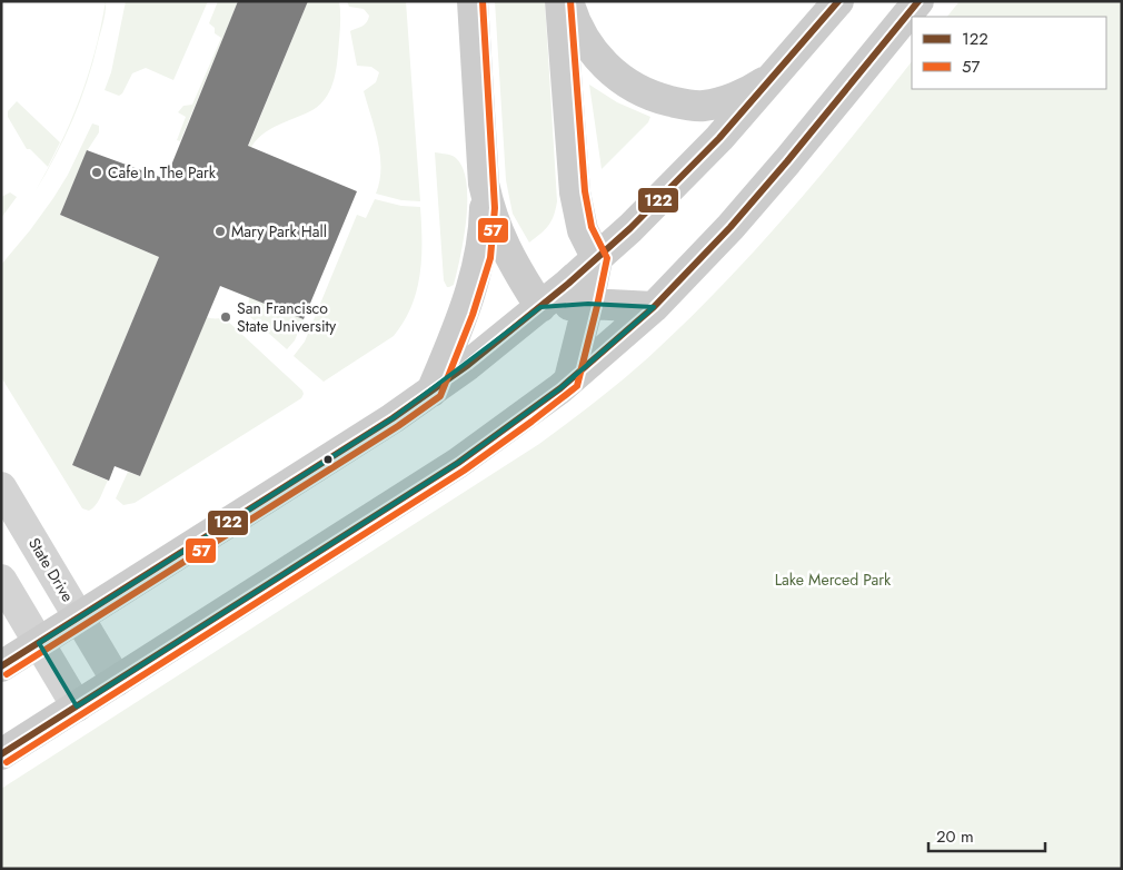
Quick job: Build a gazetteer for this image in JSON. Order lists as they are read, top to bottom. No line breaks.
{"streets":{"street":["State Drive"]},"parks":["Lake Merced Park"],"places":["Cafe In The Park","Mary Park Hall","San Francisco State University"],"lines":["transit line 122","transit line 57"],"legend":["122","57"],"scale_bar":"20 m"}
